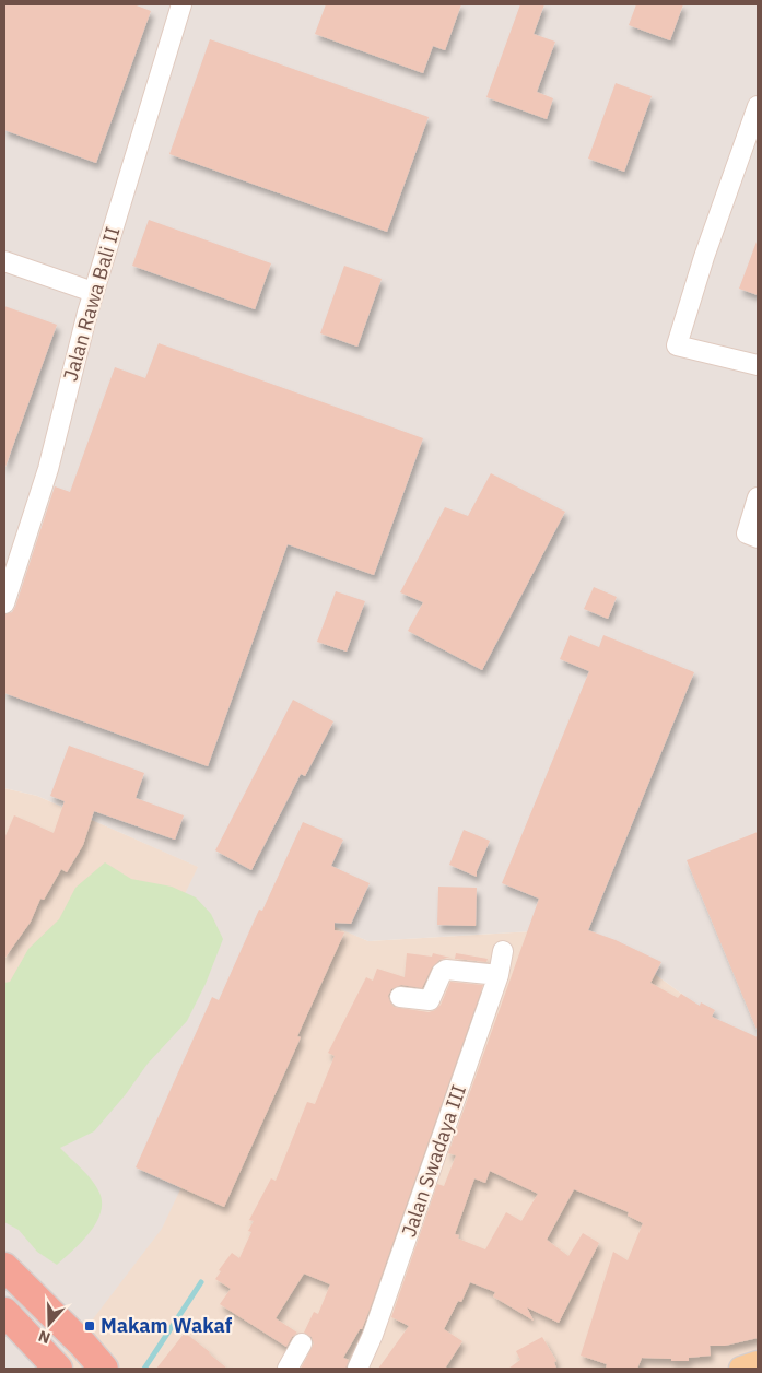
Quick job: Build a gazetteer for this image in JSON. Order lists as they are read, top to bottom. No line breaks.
{"streets":{"street":["Jalan Rawa Bali II","Jalan Swadaya III"]},"places":{"transit":["Makam Wakaf"]},"north":"bottom"}
